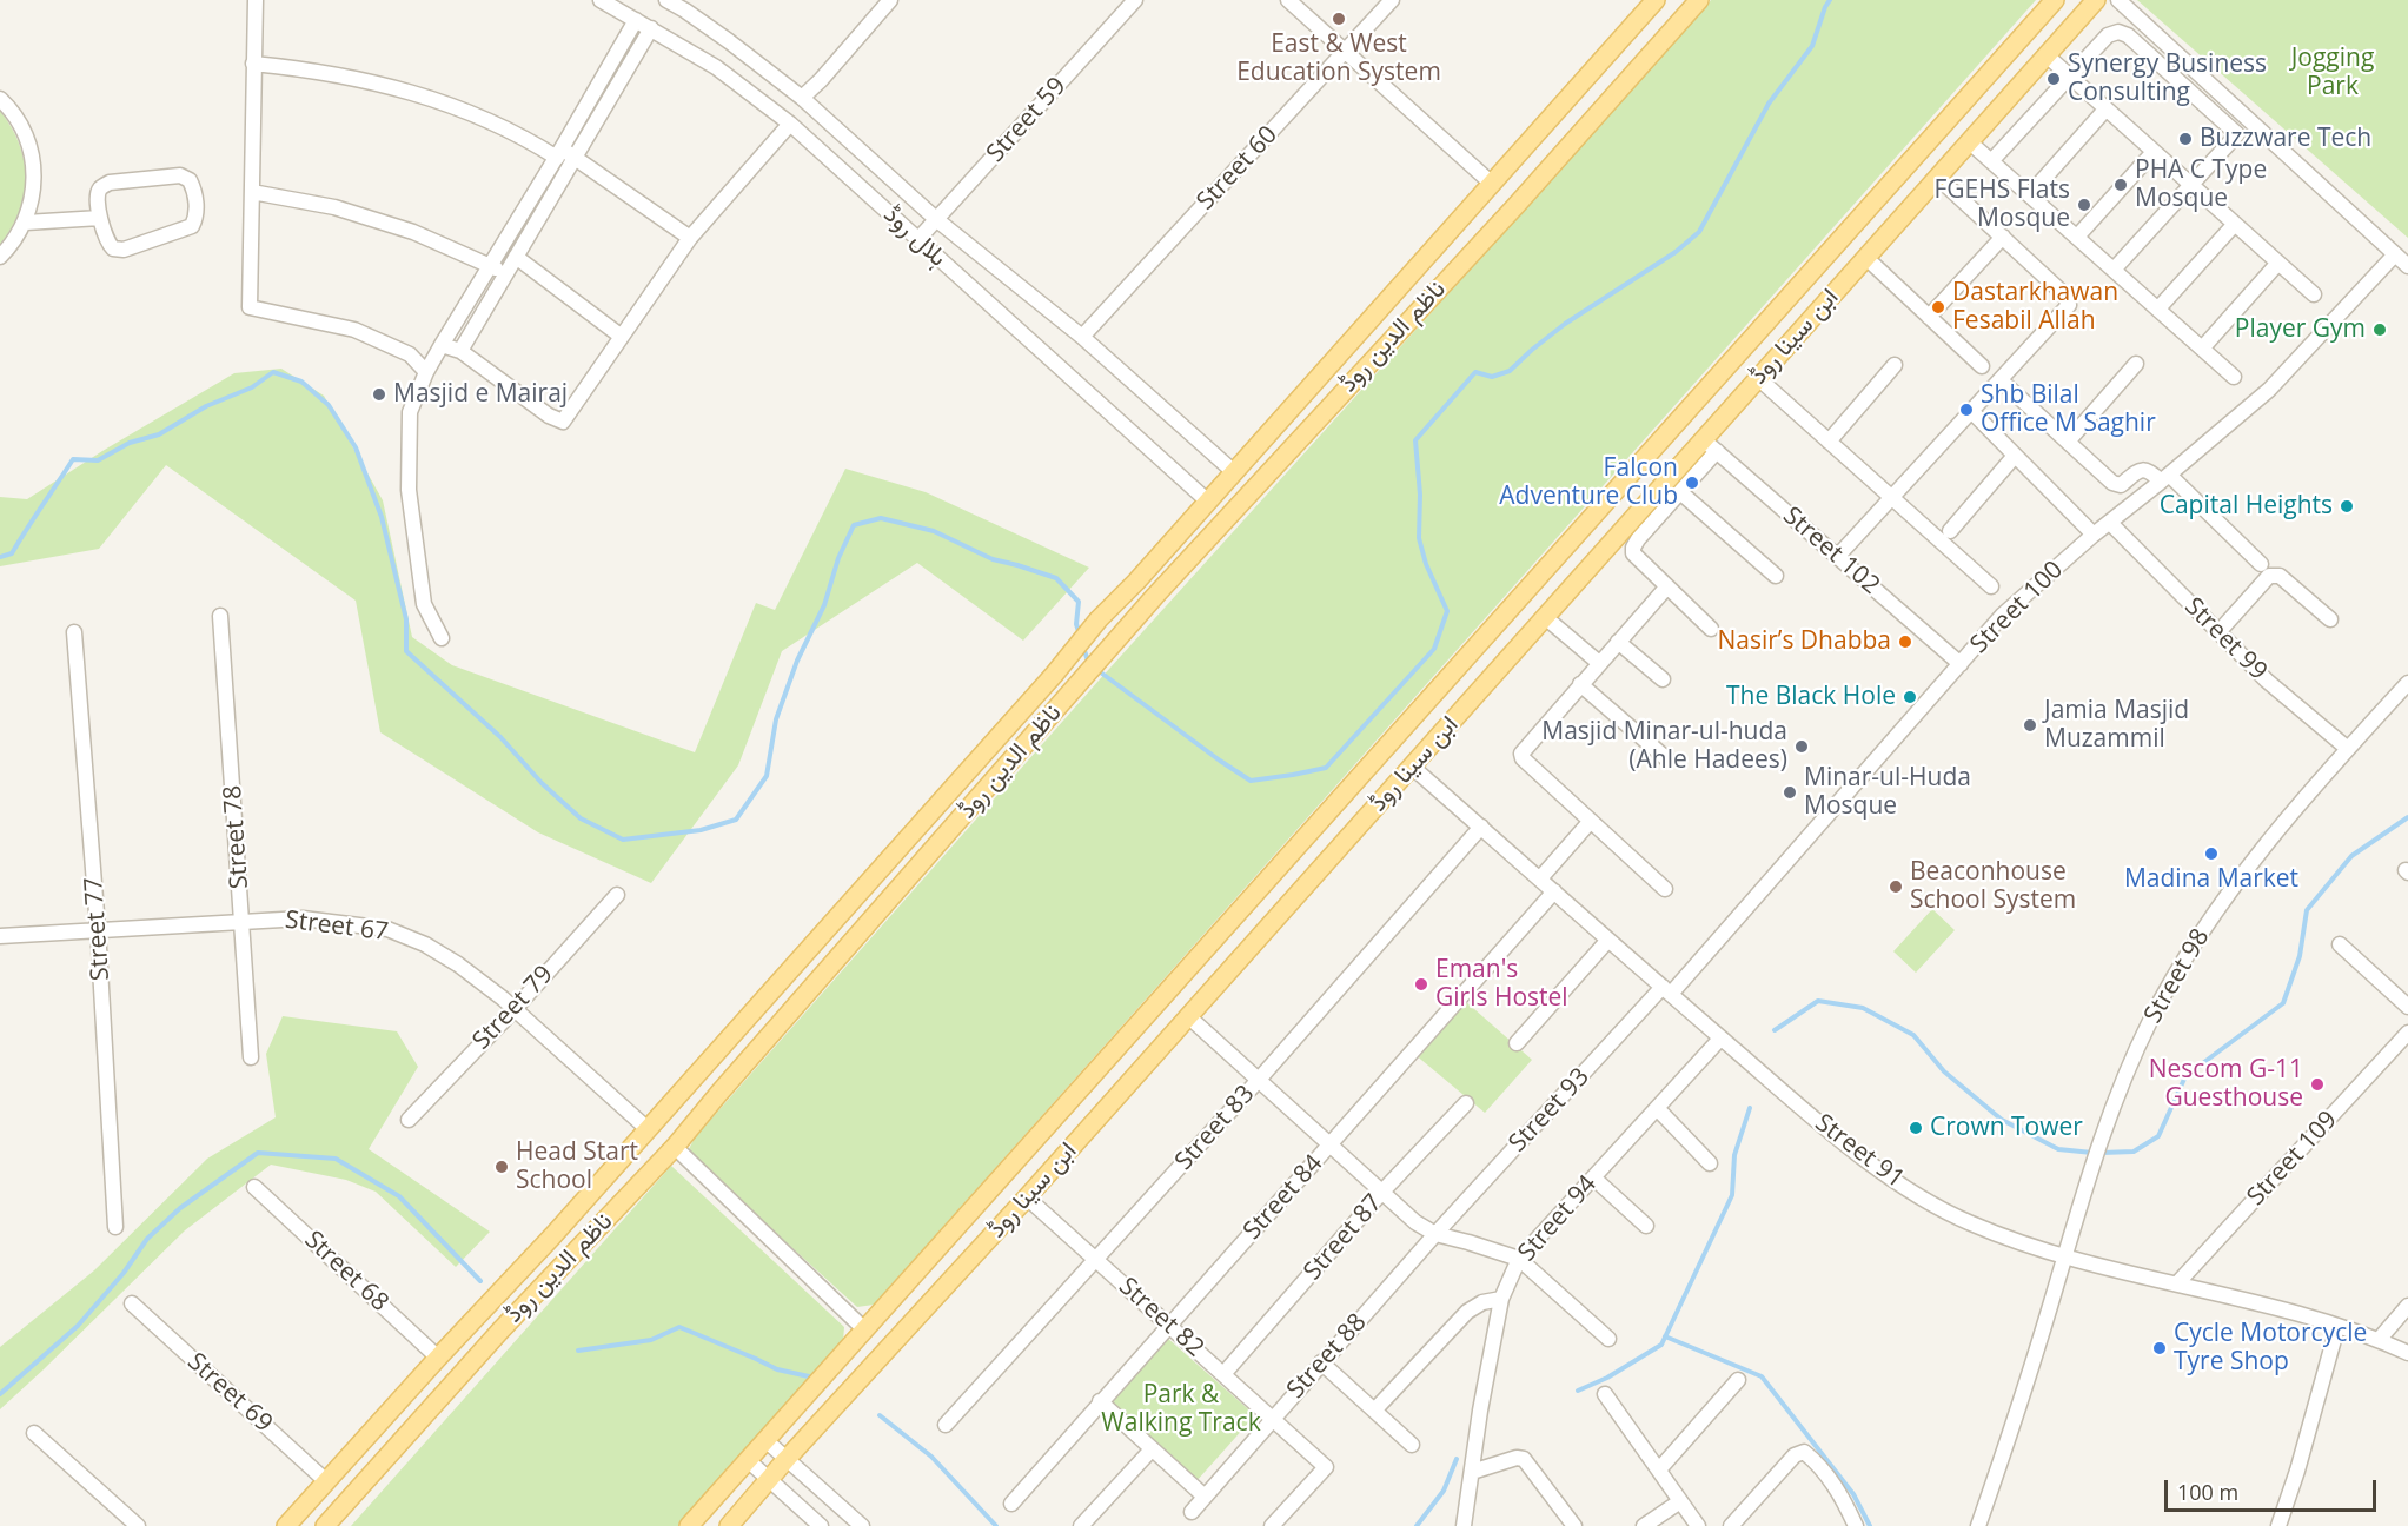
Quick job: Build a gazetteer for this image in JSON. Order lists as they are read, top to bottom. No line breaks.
{"streets":{"main road":["ناظم الدین روڈ","ابن سینا روڈ"],"street":["Street 59","Street 60","ہلال روڈ","Street 102","Street 100","Street 99","Street 78","Street 67","Street 77","Street 98","Street 79","Street 93","Street 83","Street 91","Street 109","Street 84","Street 94","Street 87","Street 68","Street 82","Street 88","Street 69"]},"crossings":[["Street 59","ہلال روڈ"],["Street 60","ہلال روڈ"],["ہلال روڈ","ناظم الدین روڈ"],["ناظم الدین روڈ","Street 67"],["ناظم الدین روڈ","Street 68"],["ناظم الدین روڈ","Street 69"],["ابن سینا روڈ","Street 102"],["ابن سینا روڈ","Street 91"],["ابن سینا روڈ","Street 82"],["Street 102","Street 100"],["Street 100","Street 99"],["Street 100","Street 93"],["Street 100","Street 91"],["Street 99","Street 98"],["Street 78","Street 67"],["Street 67","Street 77"],["Street 67","Street 79"],["Street 98","Street 91"],["Street 93","Street 91"],["Street 93","Street 88"],["Street 83","Street 91"],["Street 83","Street 82"],["Street 91","Street 109"],["Street 91","Street 84"],["Street 91","Street 94"],["Street 84","Street 82"],["Street 87","Street 82"],["Street 82","Street 88"]],"parks":["Jogging Park","Park & Walking Track"],"places":["East & West Education System","Synergy Business Consulting","Buzzware Tech","PHA C Type Mosque","FGEHS Flats Mosque","Dastarkhawan Fesabil Allah","Player Gym","Masjid e Mairaj","Shb Bilal Office M Saghir","Falcon Adventure Club","Capital Heights","Nasir’s Dhabba","The Black Hole","Jamia Masjid Muzammil","Masjid Minar-ul-huda (Ahle Hadees)","Minar-ul-Huda Mosque","Madina Market","Beaconhouse School System","Eman's Girls Hostel","Nescom G-11 Guesthouse","Crown Tower","Head Start School","Cycle Motorcycle Tyre Shop"],"scale_bar":"100 m"}
